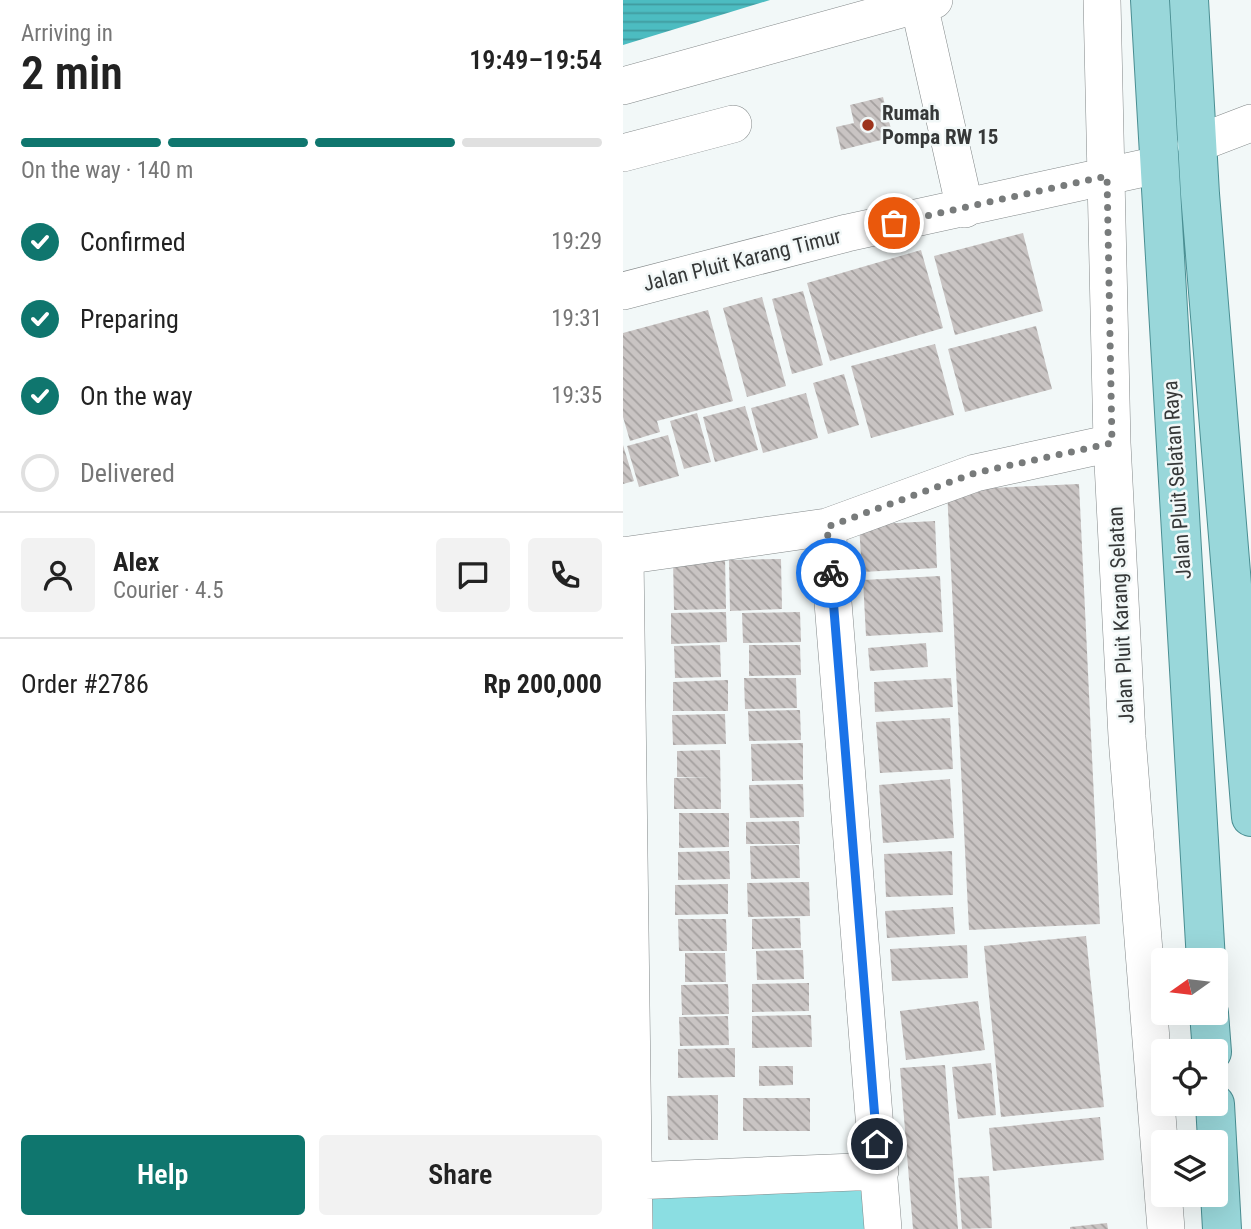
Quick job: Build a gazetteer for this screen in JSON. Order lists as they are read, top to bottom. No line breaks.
{"streets":{"main road":["Jalan Pluit Selatan Raya"],"street":["Jalan Pluit Karang Timur","Jalan Pluit Karang Selatan"]},"crossings":[["Jalan Pluit Karang Timur","Jalan Pluit Selatan Raya"],["Jalan Pluit Karang Timur","Jalan Pluit Karang Selatan"]],"places":["Rumah Pompa RW 15"],"north":"left","page":{"heading":["2 min","Arriving in","19:49–19:54"],"panel":["Alex","Courier · 4.5","Order #2786","Rp 200,000"],"bar":"On the way · 140 m","list":[["Confirmed","19:29"],["Preparing","19:31"],["On the way","19:35"],"Delivered"],"buttons":["Help","Share"]}}
